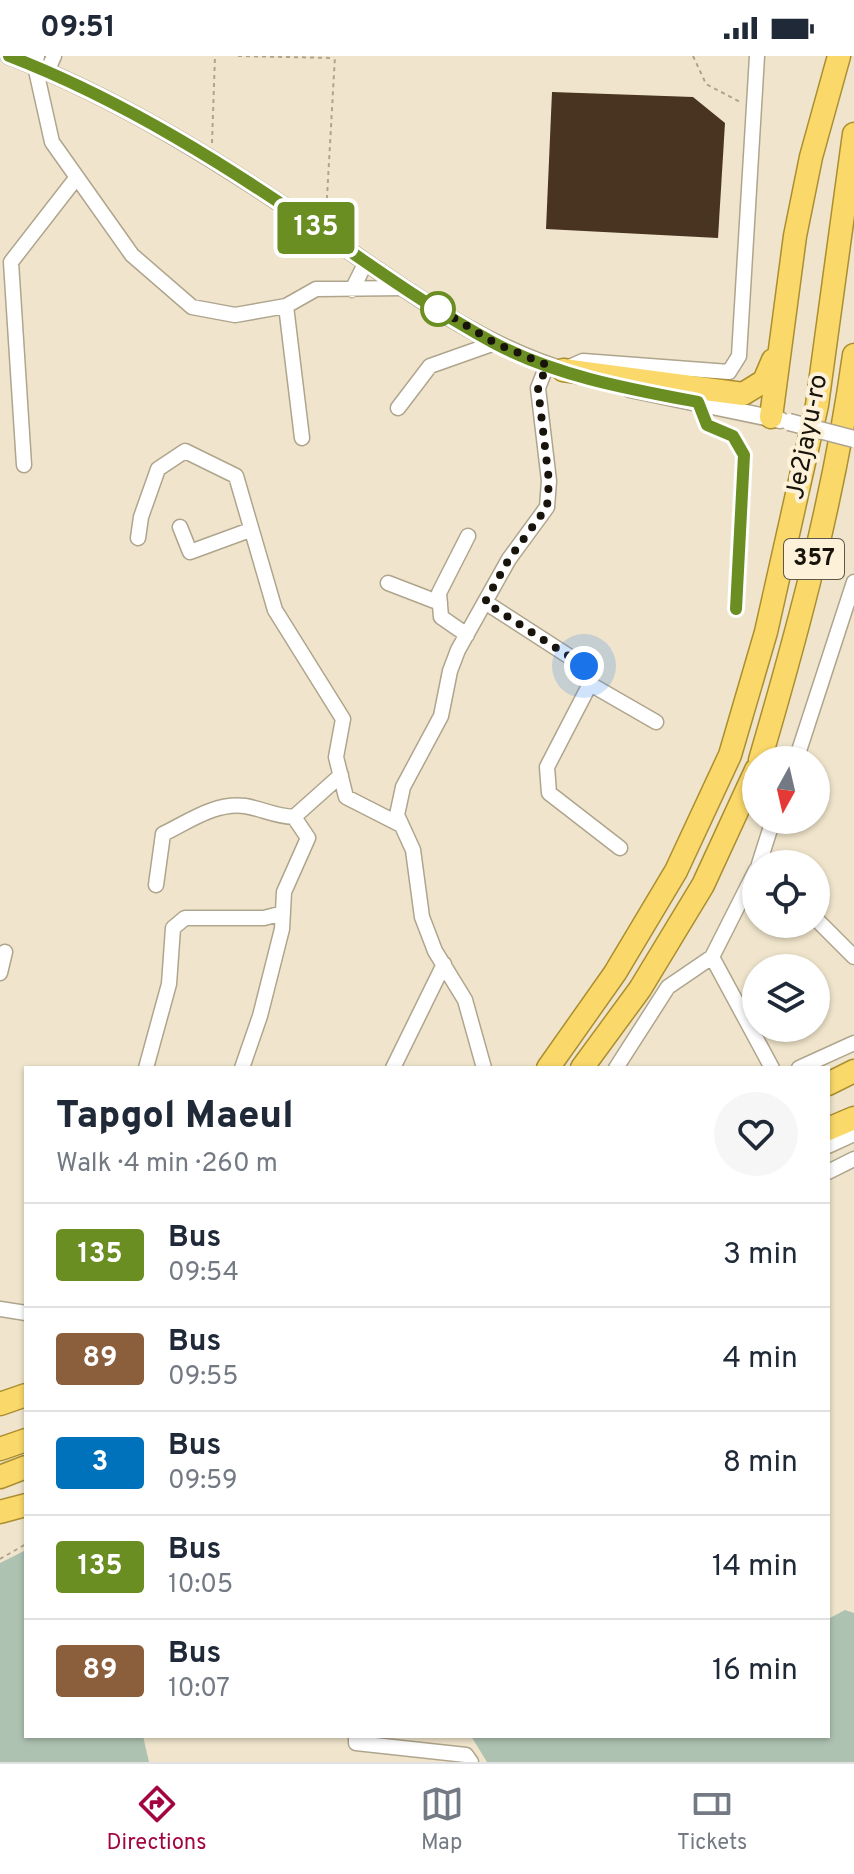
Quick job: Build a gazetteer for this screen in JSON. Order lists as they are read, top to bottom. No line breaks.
{"streets":{"highway":["Je2jayu-ro","357"]},"lines":["bus line 135"],"north":"bottom","page":{"status":"09:51","on_map":"135","heading":["Tapgol Maeul","Walk · 4 min · 260 m"],"list":[{"mark":"135","name":"Bus","note":"09:54","value":"3 min"},{"mark":"89","name":"Bus","note":"09:55","value":"4 min"},{"mark":"3","name":"Bus","note":"09:59","value":"8 min"},{"mark":"135","name":"Bus","note":"10:05","value":"14 min"},{"mark":"89","name":"Bus","note":"10:07","value":"16 min"}],"tabs":["Directions","Map","Tickets"]}}
